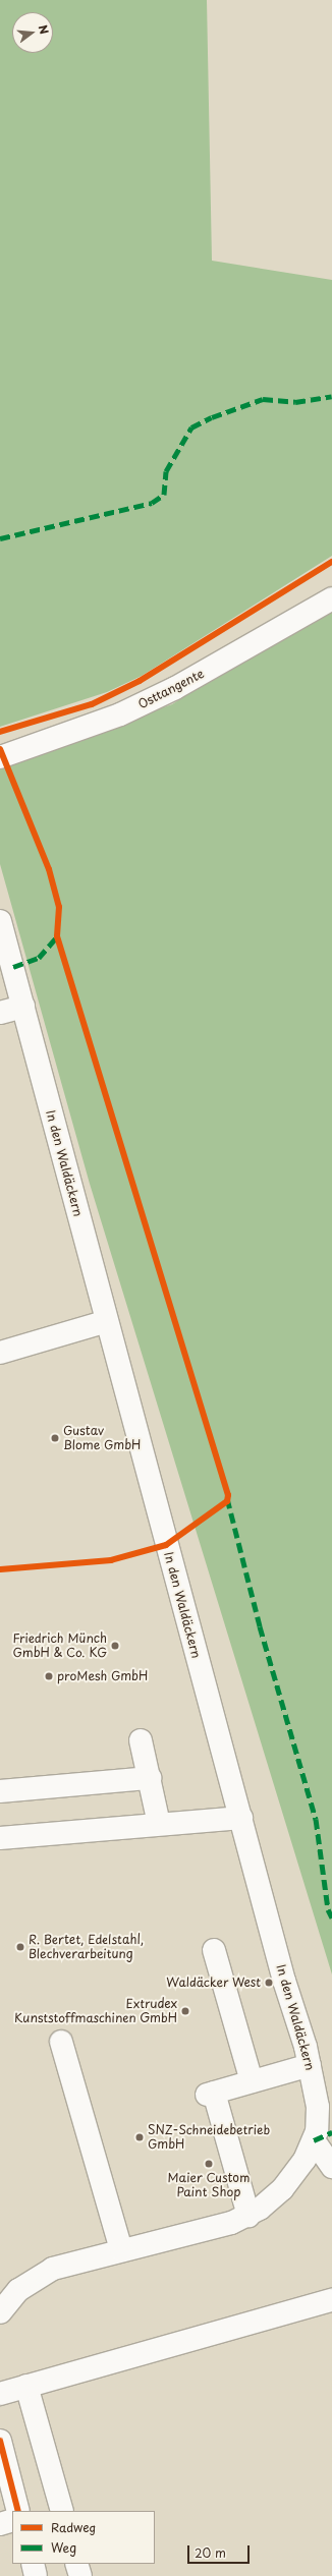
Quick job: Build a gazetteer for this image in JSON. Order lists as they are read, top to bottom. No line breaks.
{"streets":{"street":["Osttangente","In den Waldäckern"]},"places":["Gustav Blome GmbH","Friedrich Münch GmbH & Co. KG","proMesh GmbH","R. Bertet, Edelstahl, Blechverarbeitung","Waldäcker West","Extrudex Kunststoffmaschinen GmbH","SNZ-Schneidebetrieb GmbH","Maier Custom Paint Shop"],"legend":["Radweg","Weg"],"scale_bar":"20 m","north":"right"}
